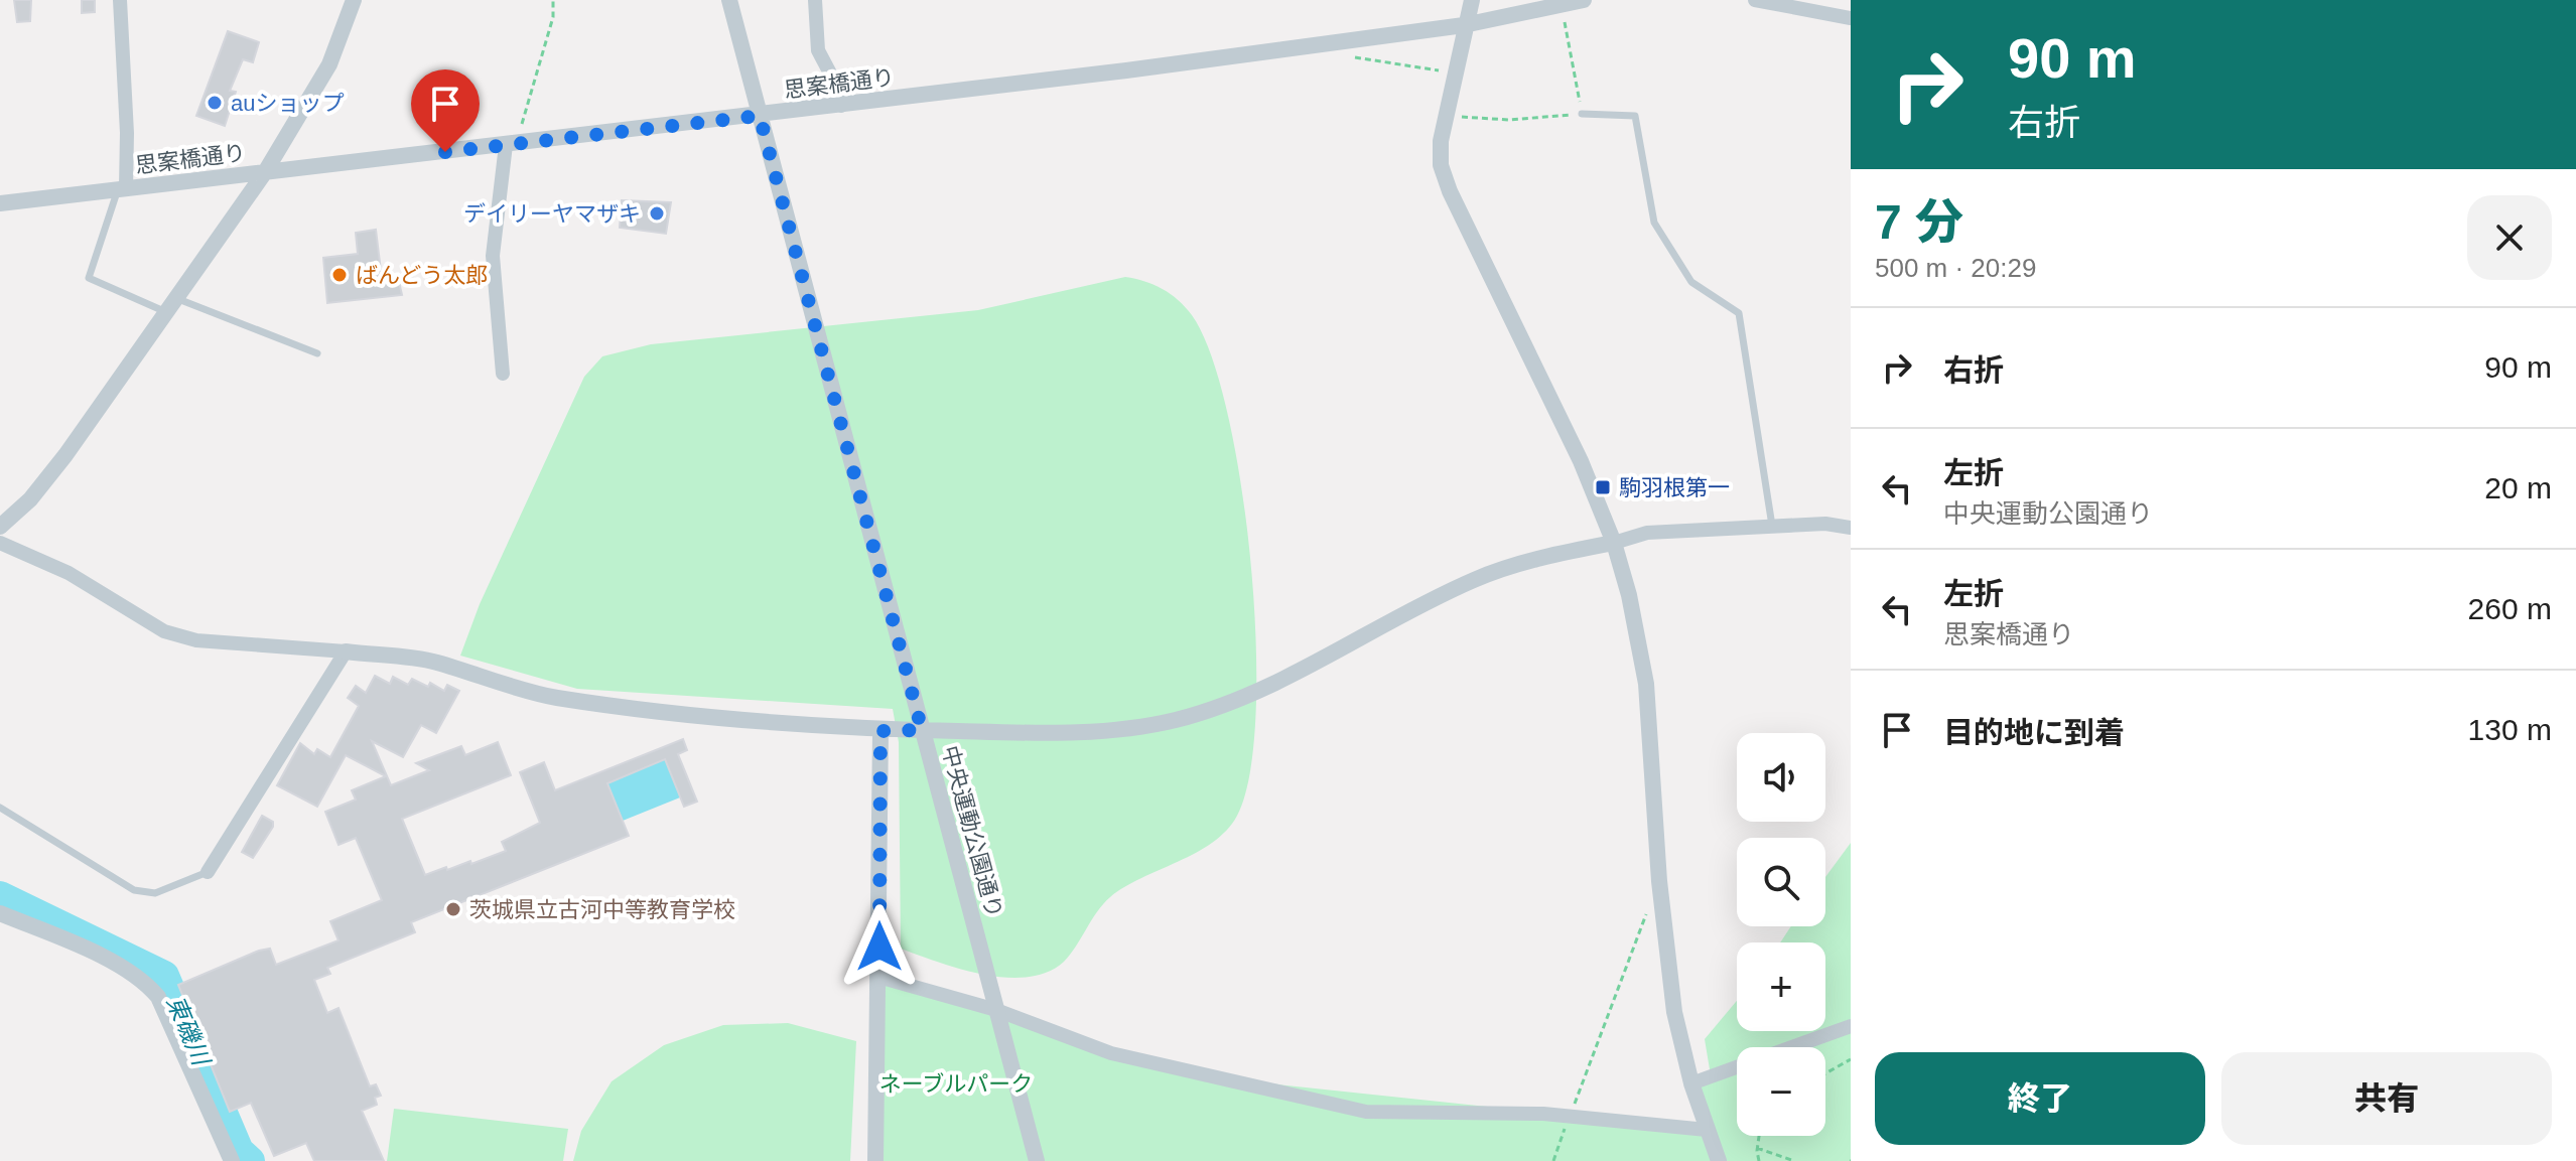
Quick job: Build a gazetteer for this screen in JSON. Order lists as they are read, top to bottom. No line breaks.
{"streets":{"street":["思案橋通り","中央運動公園通り"]},"crossings":[["思案橋通り","中央運動公園通り"]],"water":["東磯川"],"parks":["ネーブルパーク"],"places":{"other":["auショップ","デイリーヤマザキ","ばんどう太郎","茨城県立古河中等教育学校"],"transit":["駒羽根第一"]},"page":{"turn":["90 m","右折"],"heading":["7 分","500 m · 20:29"],"list":[{"name":"右折","value":"90 m"},{"name":"左折","note":"中央運動公園通り","value":"20 m"},{"name":"左折","note":"思案橋通り","value":"260 m"},{"name":"目的地に到着","value":"130 m"}],"map_buttons":["+","−"],"buttons":["終了","共有"]}}
